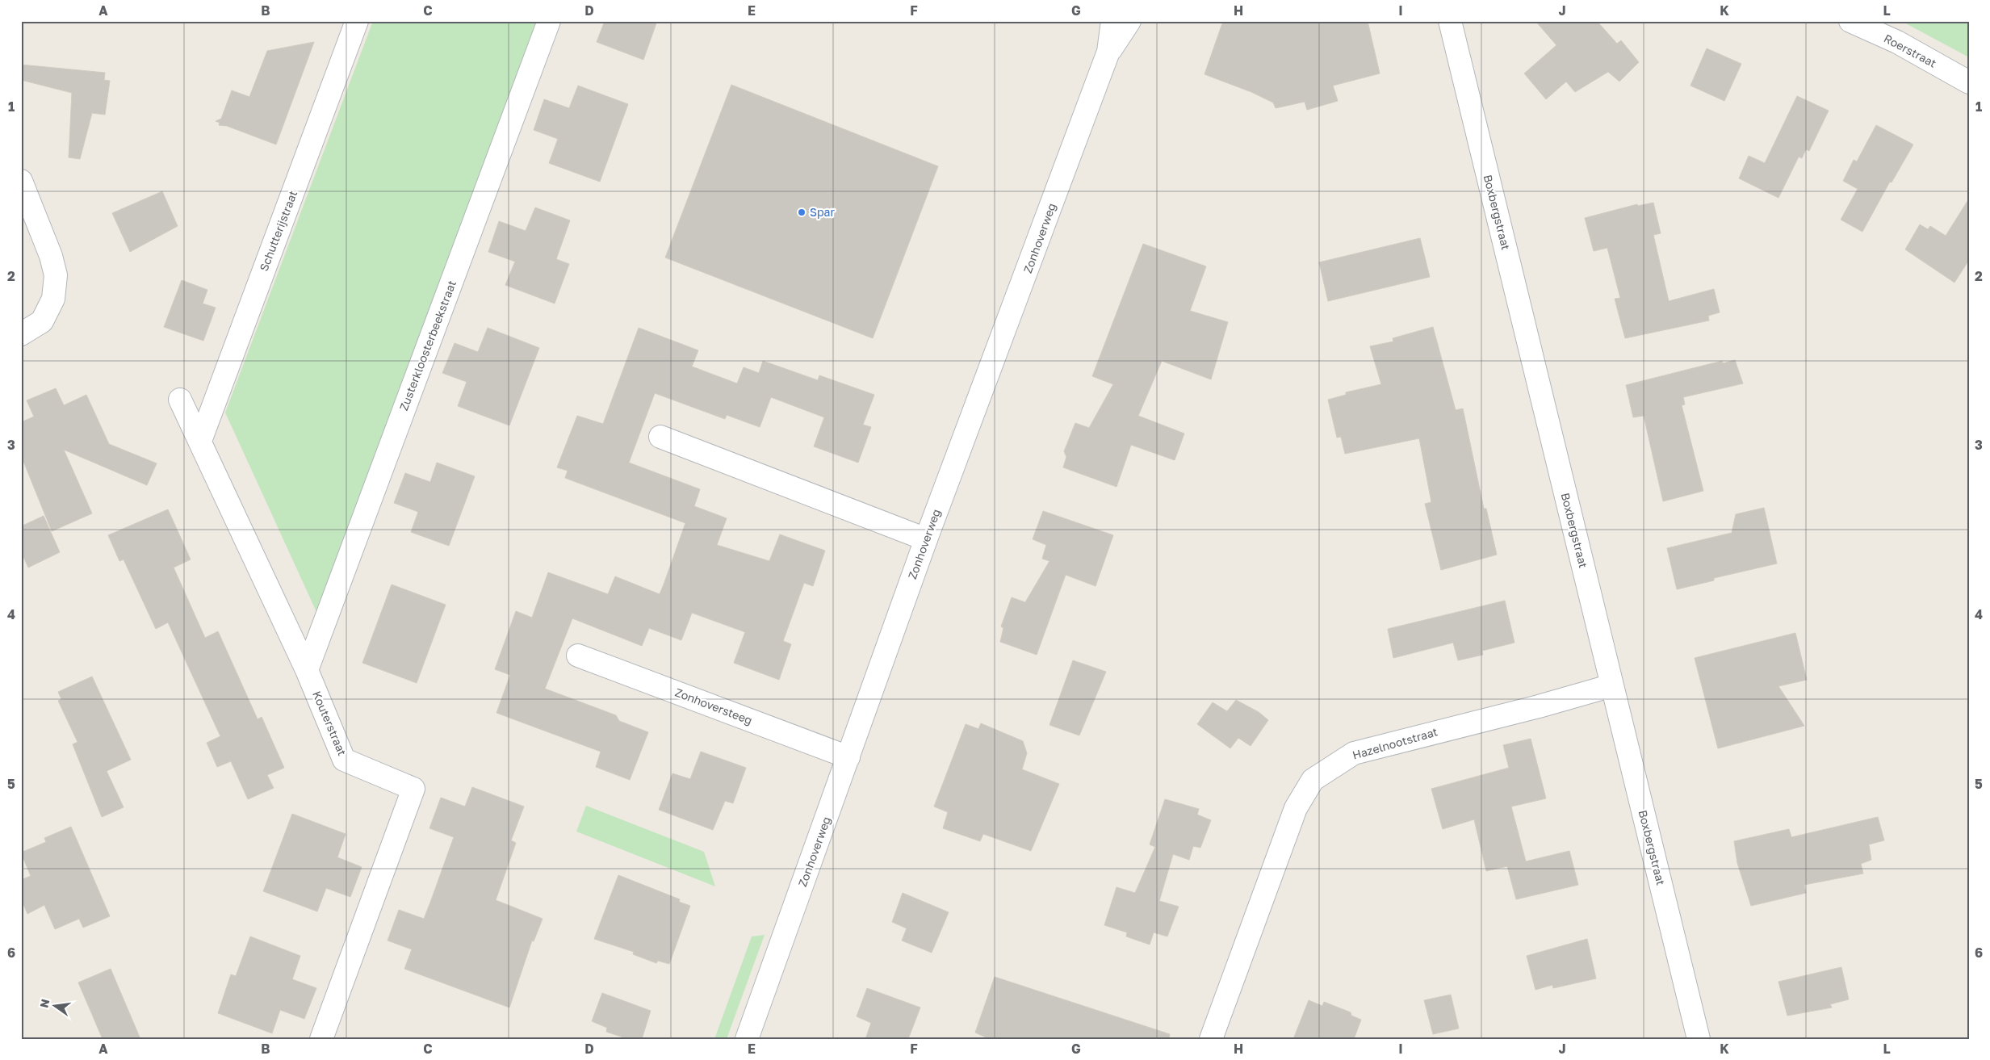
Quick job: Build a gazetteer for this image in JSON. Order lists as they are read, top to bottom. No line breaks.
{"streets":{"street":["Roerstraat","Boxbergstraat","Schutterijstraat","Zonhoverweg","Zusterkloosterbeekstraat","Zonhoversteeg","Kouterstraat","Hazelnootstraat"]},"crossings":[["Boxbergstraat","Hazelnootstraat"],["Schutterijstraat","Kouterstraat"],["Zonhoverweg","Zonhoversteeg"],["Zusterkloosterbeekstraat","Kouterstraat"]],"places":["Spar"],"north":"left","grid":{"columns":["A","B","C","D","E","F","G","H","I","J","K","L"],"rows":["1","2","3","4","5","6"]}}
